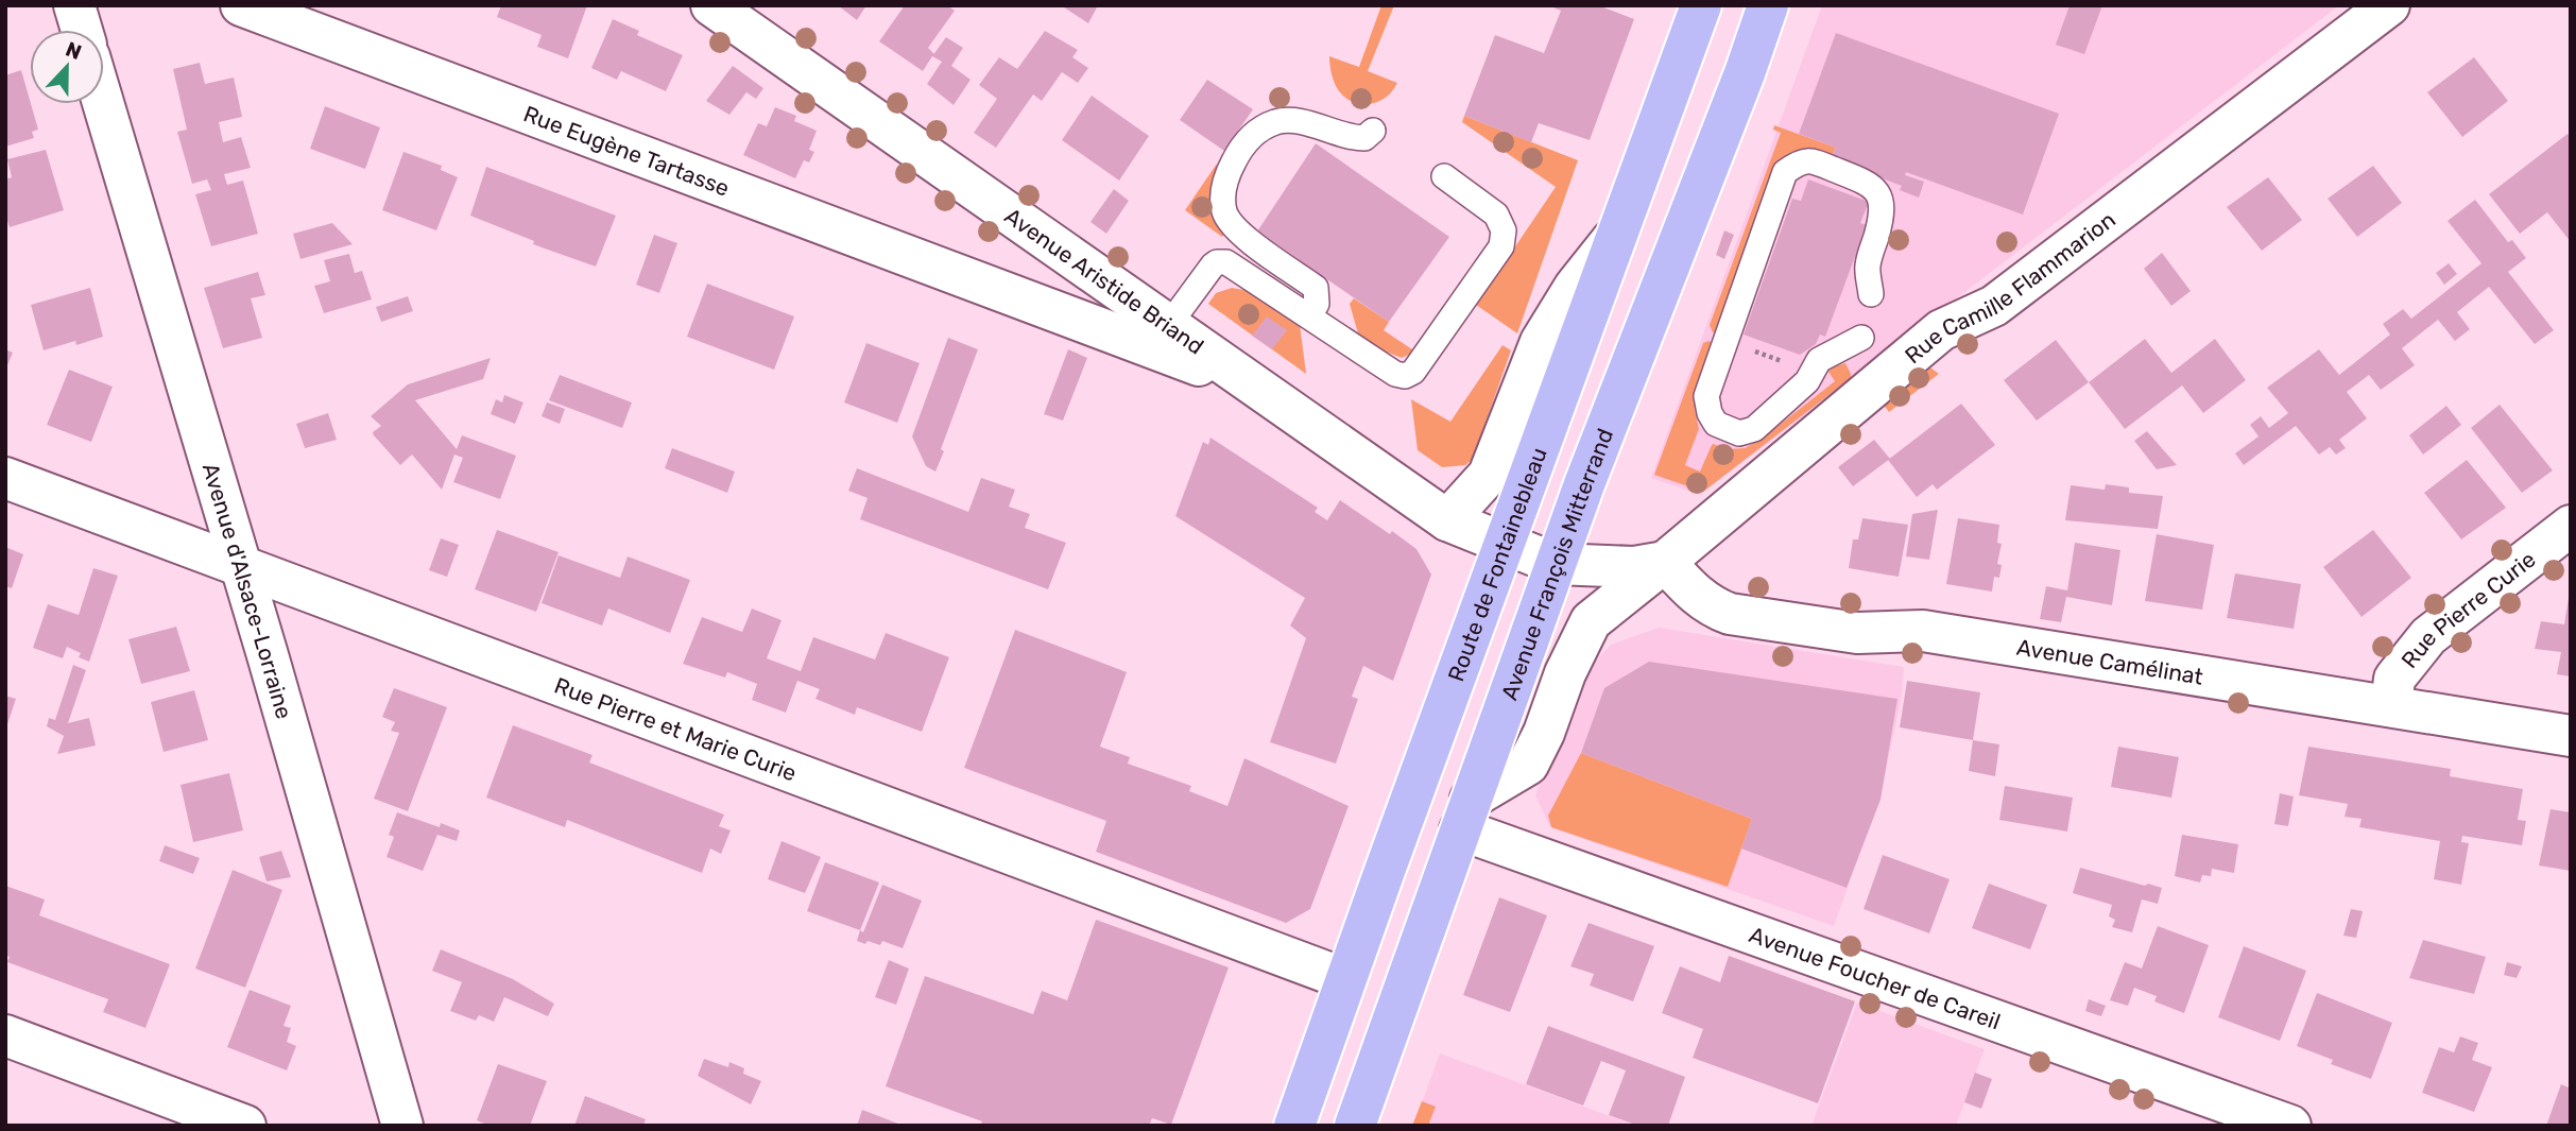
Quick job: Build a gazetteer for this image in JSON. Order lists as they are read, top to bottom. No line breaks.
{"streets":{"main road":["Avenue François Mitterrand","Route de Fontainebleau"],"street":["Rue Eugène Tartasse","Avenue Aristide Briand","Rue Camille Flammarion","Avenue d'Alsace-Lorraine","Rue Pierre Curie","Avenue Camélinat","Rue Pierre et Marie Curie","Avenue Foucher de Careil"]},"crossings":[["Rue Eugène Tartasse","Avenue Aristide Briand"],["Avenue Aristide Briand","Rue Camille Flammarion"],["Avenue Aristide Briand","Avenue François Mitterrand"],["Avenue Aristide Briand","Route de Fontainebleau"],["Avenue Aristide Briand","Avenue Camélinat"],["Rue Camille Flammarion","Avenue Camélinat"],["Avenue François Mitterrand","Avenue Foucher de Careil"],["Route de Fontainebleau","Rue Pierre et Marie Curie"],["Avenue d'Alsace-Lorraine","Rue Pierre et Marie Curie"],["Rue Pierre Curie","Avenue Camélinat"]],"north":"top"}
